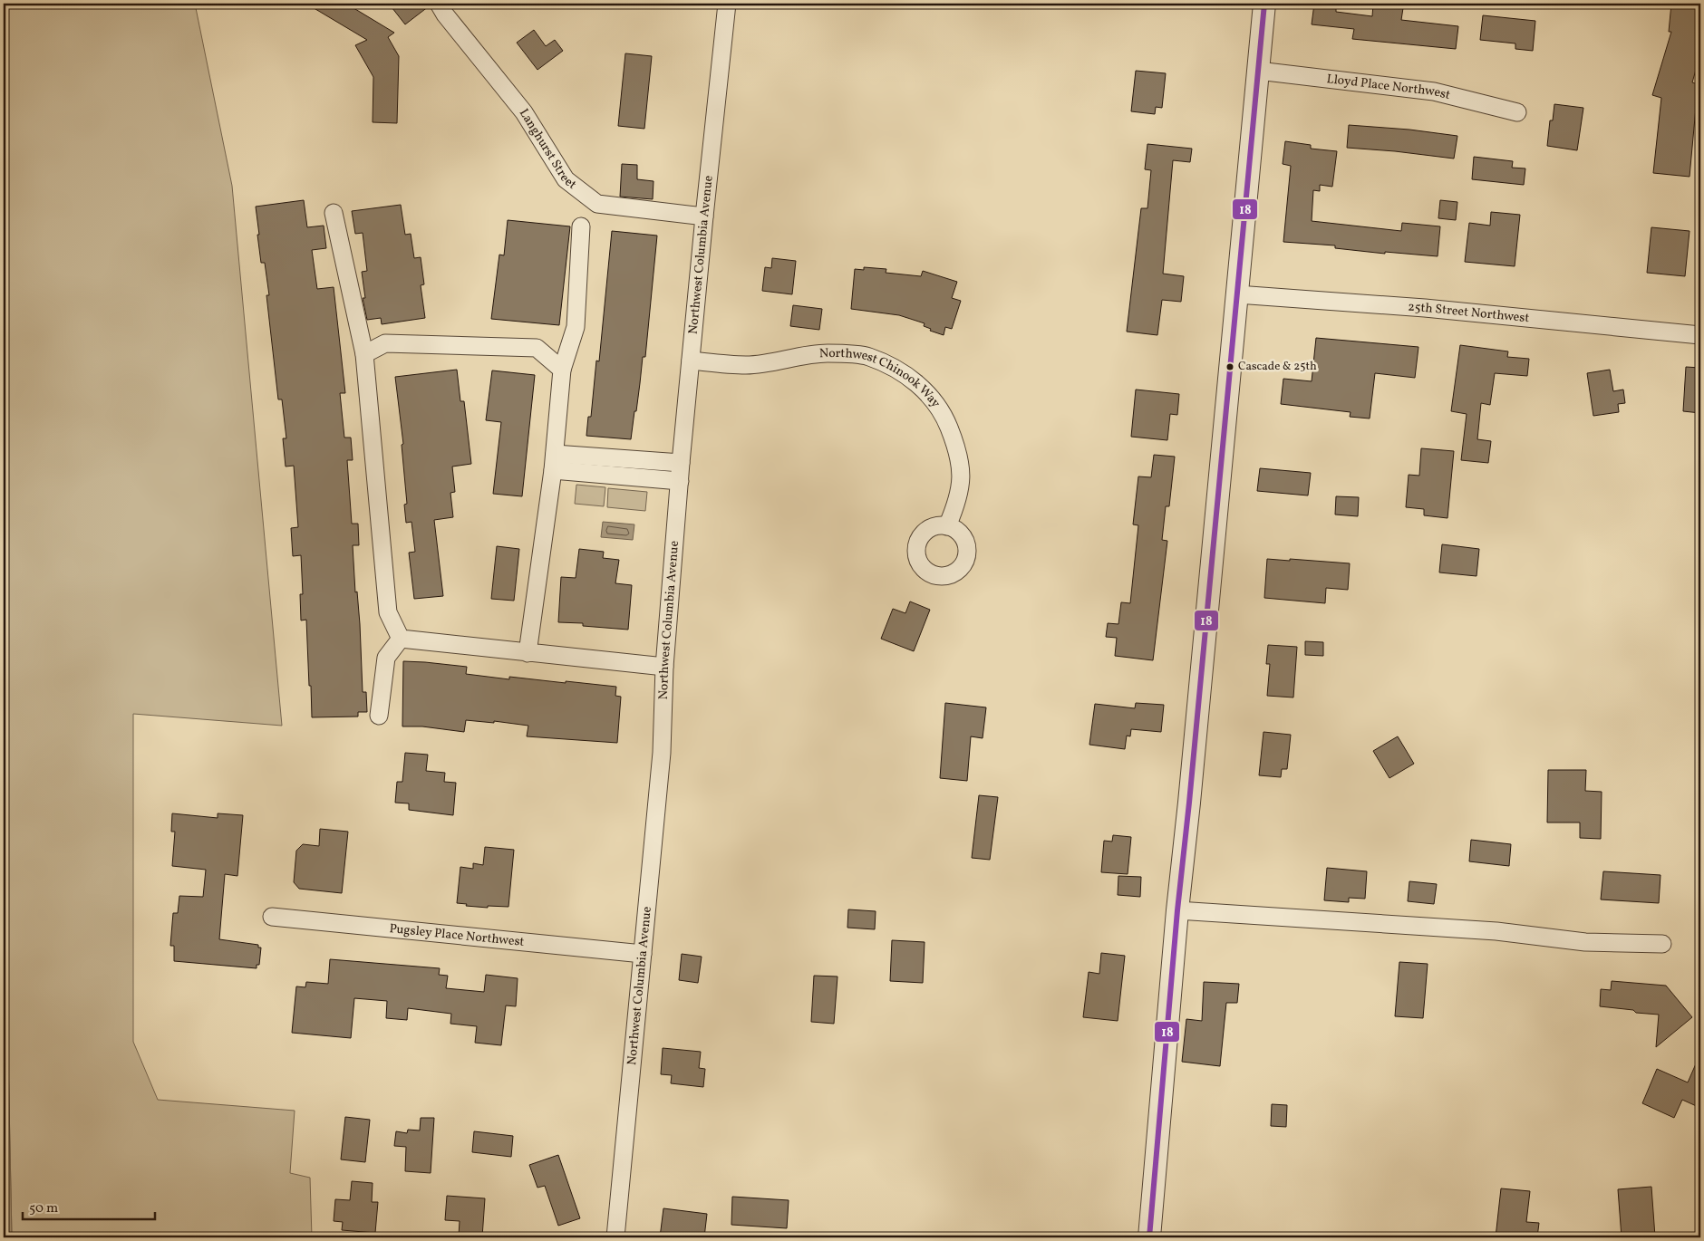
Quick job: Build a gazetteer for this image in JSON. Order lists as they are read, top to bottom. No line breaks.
{"streets":{"street":["Lloyd Place Northwest","Langhurst Street","Northwest Columbia Avenue","25th Street Northwest","Northwest Chinook Way","Pugsley Place Northwest"]},"crossings":[["Langhurst Street","Northwest Columbia Avenue"],["Northwest Columbia Avenue","Northwest Chinook Way"],["Northwest Columbia Avenue","Pugsley Place Northwest"]],"places":["Cascade & 25th"],"lines":["transit line 18"],"scale_bar":"50 m"}
